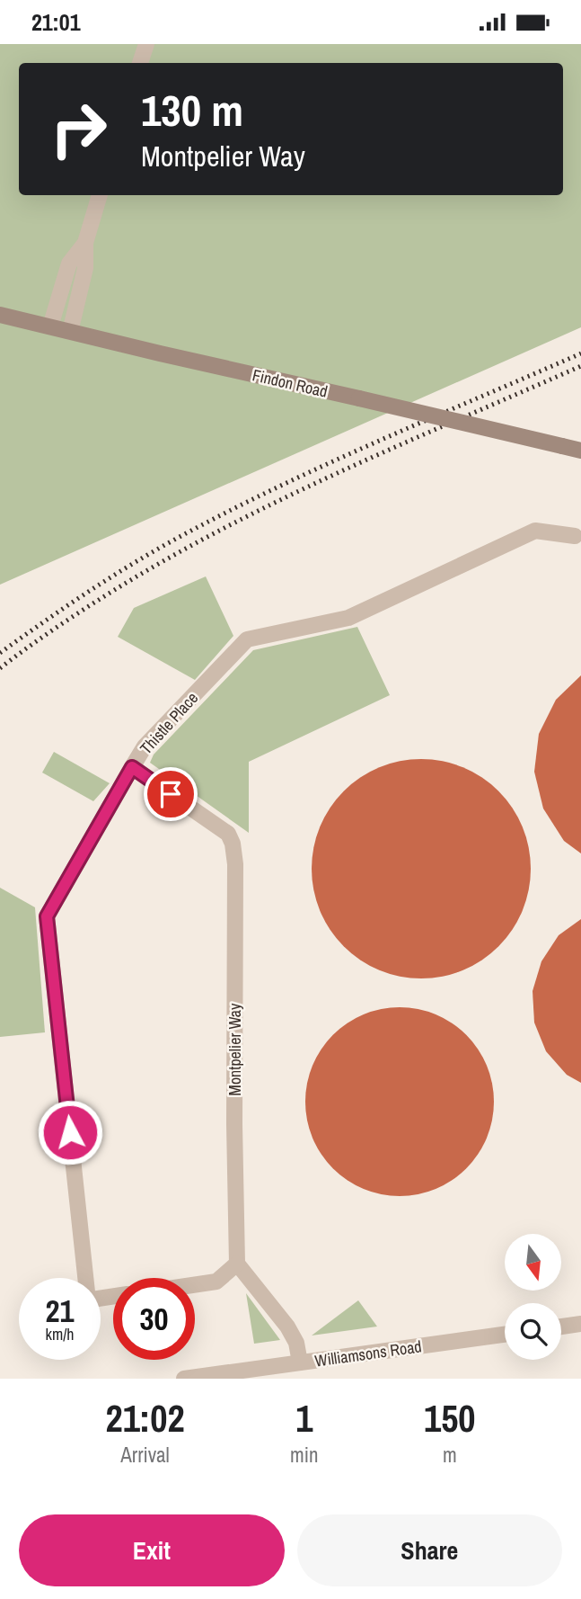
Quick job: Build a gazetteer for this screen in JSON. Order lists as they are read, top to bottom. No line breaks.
{"streets":{"street":["Findon Road","Thistle Place","Montpelier Way","Williamsons Road"]},"crossings":[["Thistle Place","Montpelier Way"]],"north":"bottom","page":{"status":"21:01","turn":["130 m","Montpelier Way"],"speed":"21 km/h","limit":"30","eta":["21:02","Arrival","1","min","150","m"],"buttons":["Exit","Share"]}}
